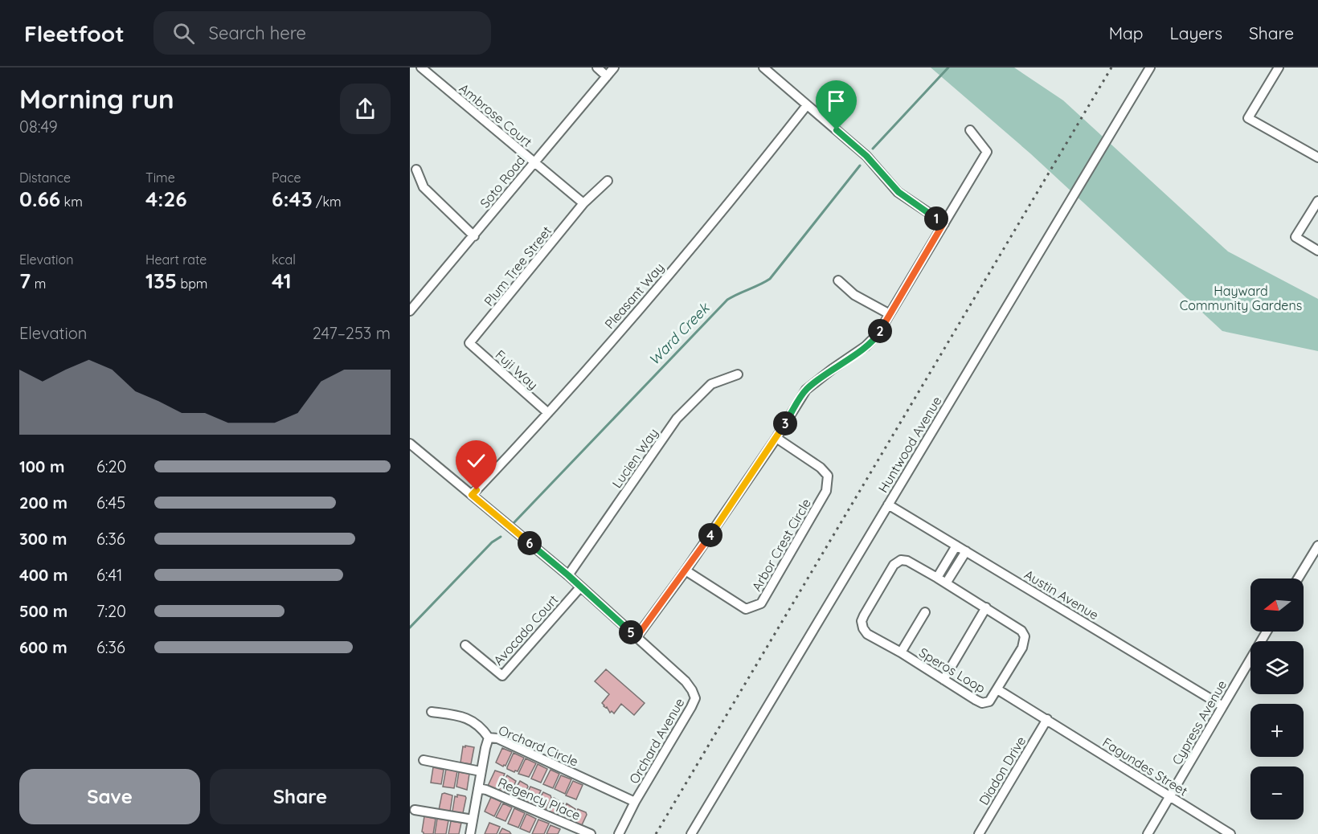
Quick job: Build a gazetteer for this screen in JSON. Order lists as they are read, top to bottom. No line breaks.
{"streets":{"street":["Ambrose Court","Soto Road","Plum Tree Street","Pleasant Way","Fuji Way","Huntwood Avenue","Lucien Way","Arbor Crest Circle","Austin Avenue","Avocado Court","Speros Loop","Cypress Avenue","Orchard Avenue","Orchard Circle","Fagundes Street","Diadon Drive","Regency Place"]},"crossings":[["Ambrose Court","Soto Road"],["Plum Tree Street","Fuji Way"],["Pleasant Way","Fuji Way"],["Pleasant Way","Orchard Avenue"],["Huntwood Avenue","Austin Avenue"],["Lucien Way","Orchard Avenue"],["Austin Avenue","Cypress Avenue"],["Avocado Court","Orchard Avenue"],["Speros Loop","Fagundes Street"],["Cypress Avenue","Fagundes Street"],["Orchard Avenue","Orchard Circle"],["Orchard Circle","Regency Place"],["Fagundes Street","Diadon Drive"]],"water":["Ward Creek"],"parks":["Hayward Community Gardens"],"north":"left","page":{"header":"Fleetfoot","search":"Search here","nav":["Map","Layers","Share"],"heading":["Morning run","08:49"],"stats":[["Distance","0.66 km"],["Time","4:26"],["Pace","6:43 /km"],["Elevation","7 m"],["Heart rate","135 bpm"],["kcal","41"]],"pins":["1","2","3","4","6","5"],"chart":["Elevation","247–253 m"],"list":[{"name":"100 m","note":"6:20"},{"name":"200 m","note":"6:45"},{"name":"300 m","note":"6:36"},{"name":"400 m","note":"6:41"},{"name":"500 m","note":"7:20"},{"name":"600 m","note":"6:36"}],"map_buttons":["+","−"],"buttons":["Save","Share"]}}
